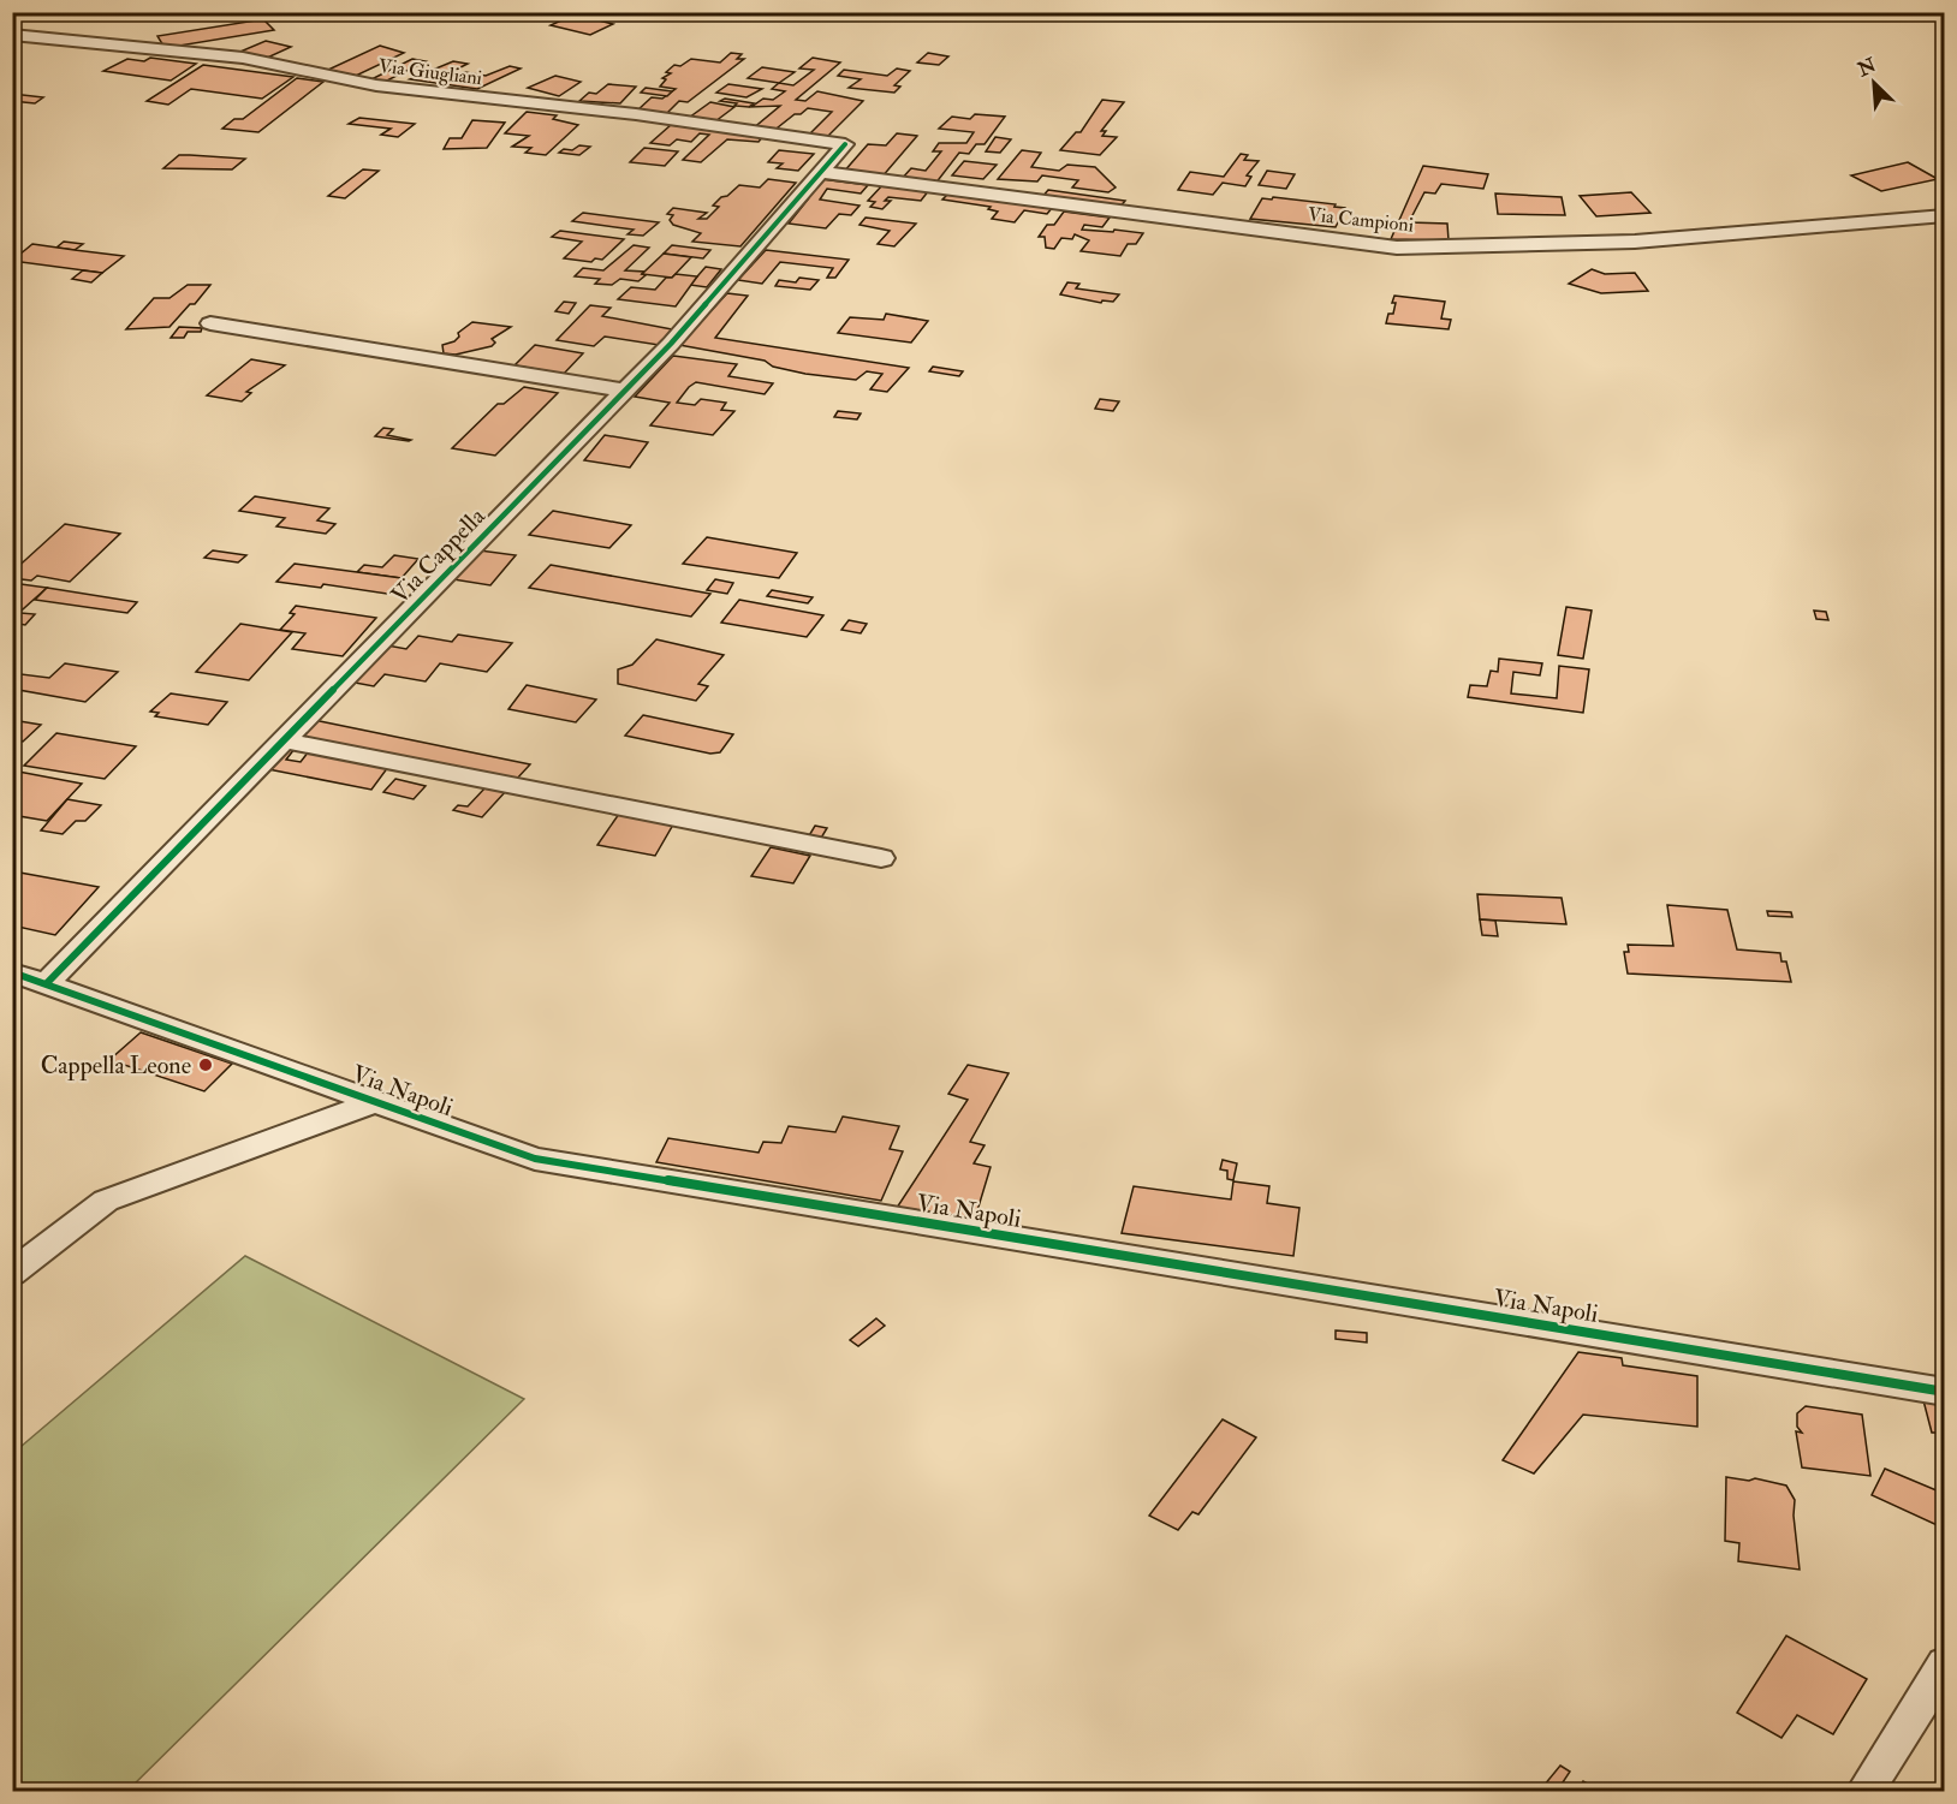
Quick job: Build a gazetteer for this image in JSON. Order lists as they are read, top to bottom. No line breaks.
{"streets":{"street":["Via Giugliani","Via Campioni","Via Cappella","Via Napoli"]},"crossings":[["Via Giugliani","Via Cappella"],["Via Campioni","Via Cappella"],["Via Cappella","Via Napoli"]],"places":["Cappella Leone"],"north":"top left"}
